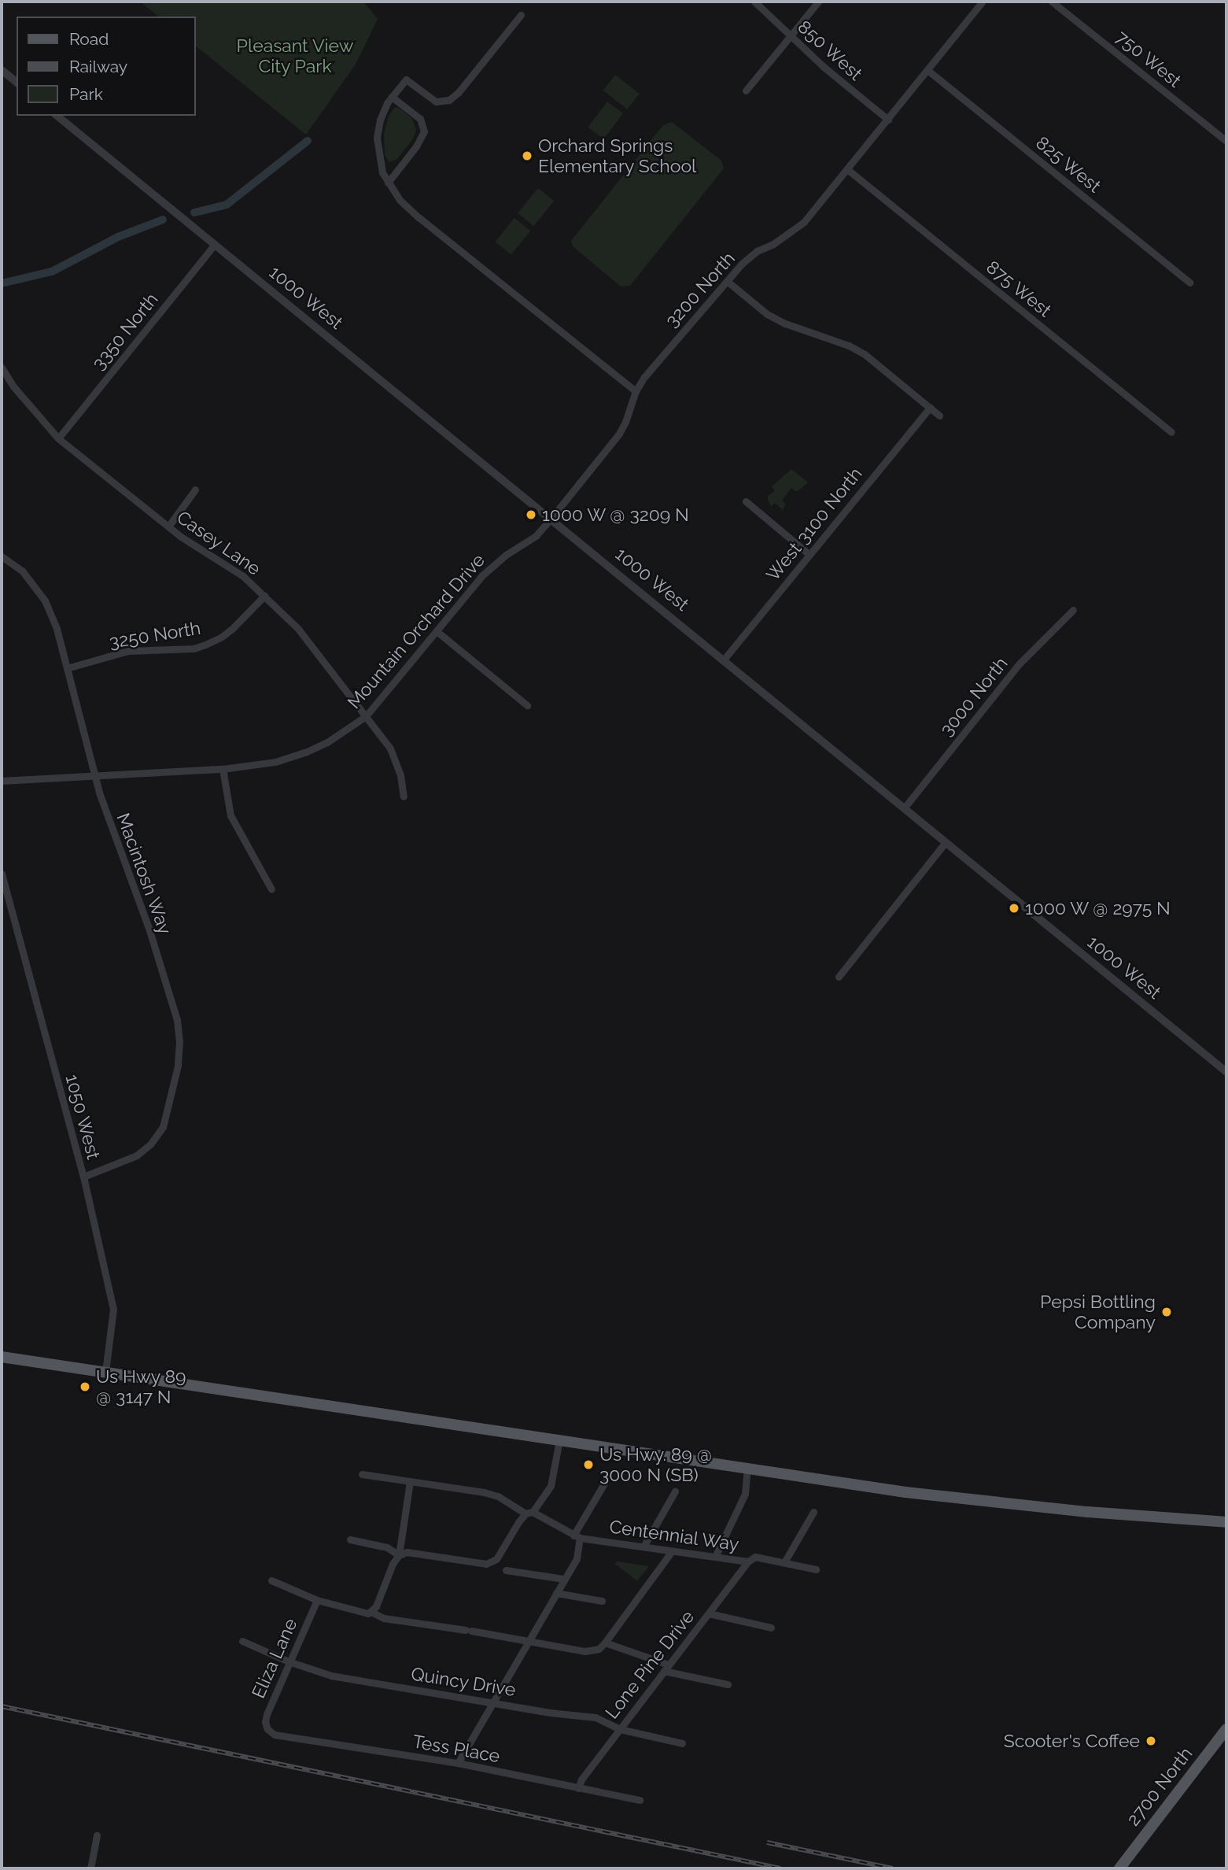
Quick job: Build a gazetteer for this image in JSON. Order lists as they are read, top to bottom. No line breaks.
{"streets":{"main road":["2700 North"],"street":["850 West","750 West","825 West","875 West","3200 North","1000 West","3350 North","West 3100 North","Casey Lane","Mountain Orchard Drive","3250 North","3000 North","Macintosh Way","1050 West","Centennial Way","Eliza Lane","Lone Pine Drive","Quincy Drive","Tess Place"]},"crossings":[["850 West","3200 North"],["825 West","3200 North"],["875 West","3200 North"],["3200 North","1000 West"],["3200 North","Mountain Orchard Drive"],["1000 West","3350 North"],["1000 West","West 3100 North"],["1000 West","Mountain Orchard Drive"],["1000 West","3000 North"],["3350 North","Casey Lane"],["Casey Lane","Mountain Orchard Drive"],["Casey Lane","3250 North"],["Mountain Orchard Drive","Macintosh Way"],["3250 North","Macintosh Way"],["Macintosh Way","1050 West"],["Centennial Way","Lone Pine Drive"],["Eliza Lane","Quincy Drive"],["Eliza Lane","Tess Place"],["Lone Pine Drive","Quincy Drive"],["Lone Pine Drive","Tess Place"]],"parks":["Pleasant View City Park"],"places":["Orchard Springs Elementary School","1000 W @ 3209 N","1000 W @ 2975 N","Pepsi Bottling Company","Us Hwy 89 @ 3147 N","Us Hwy. 89 @ 3000 N (SB)","Scooter's Coffee"],"legend":["Road","Railway","Park"]}
